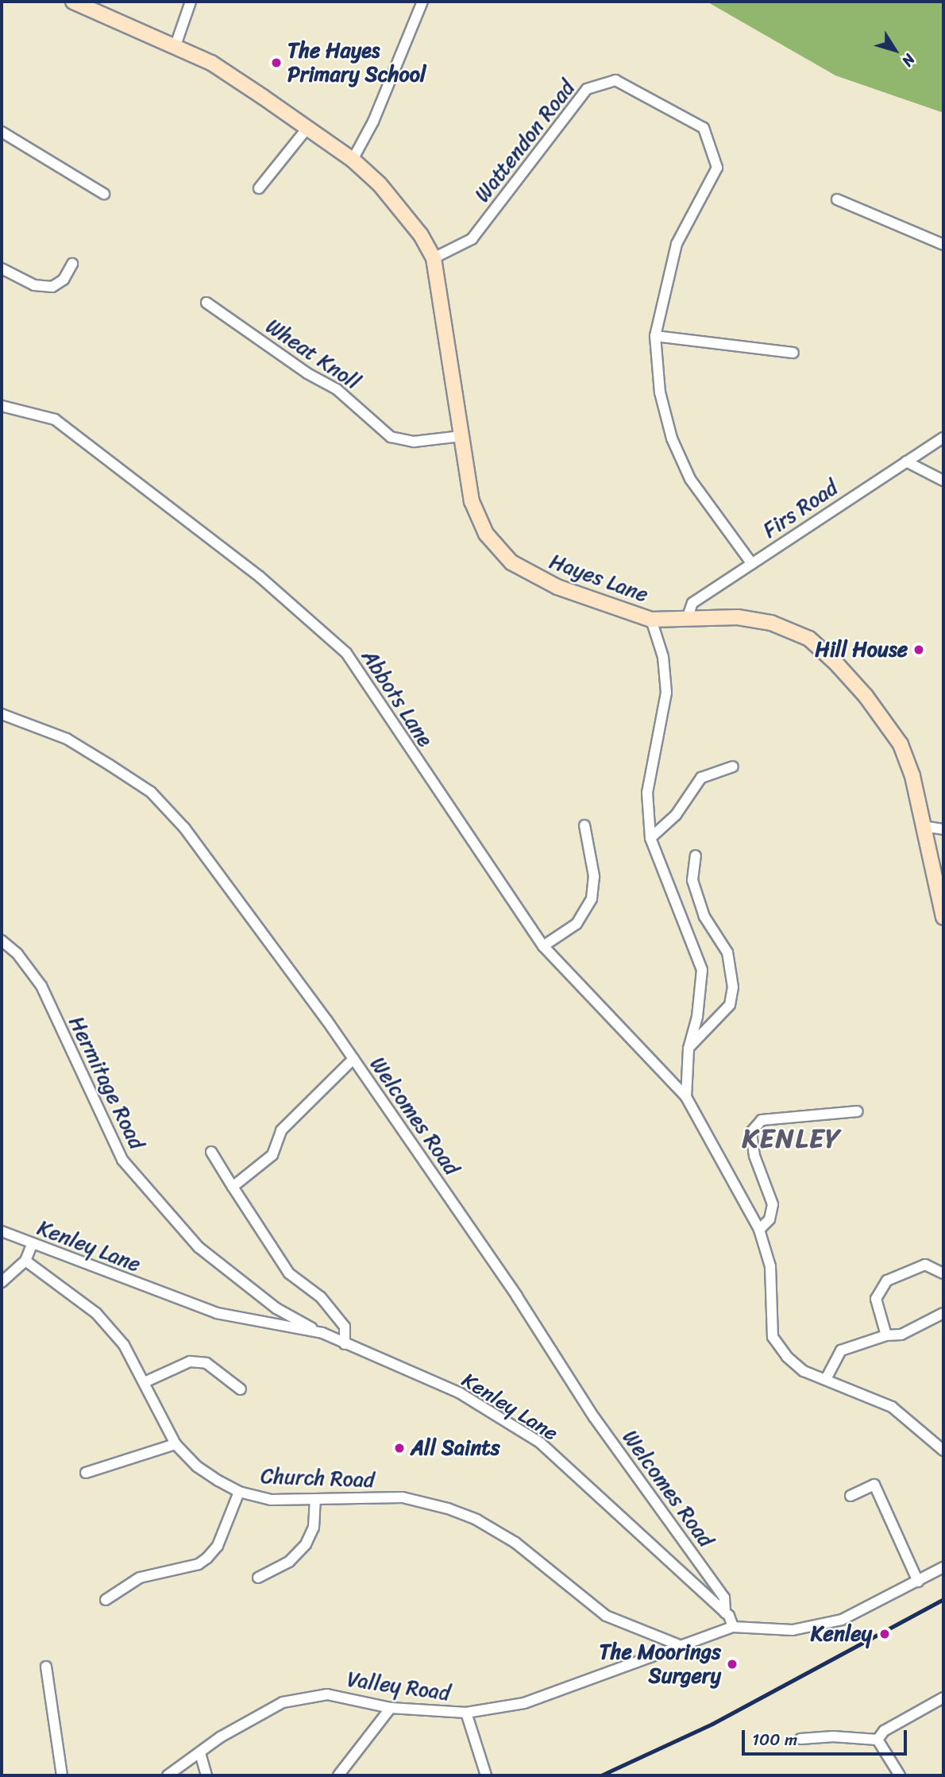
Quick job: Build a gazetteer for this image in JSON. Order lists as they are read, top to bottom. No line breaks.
{"streets":{"street":["Wattendon Road","Wheat Knoll","Firs Road","Hayes Lane","Abbots Lane","Hermitage Road","Welcomes Road","Kenley Lane","Church Road","Valley Road"]},"crossings":[["Wattendon Road","Firs Road"],["Wattendon Road","Hayes Lane"],["Wheat Knoll","Hayes Lane"],["Hayes Lane","Abbots Lane"],["Hermitage Road","Kenley Lane"],["Welcomes Road","Kenley Lane"],["Kenley Lane","Valley Road"],["Church Road","Valley Road"]],"districts":["KENLEY"],"places":["The Hayes Primary School","Hill House","All Saints","Kenley","The Moorings Surgery"],"scale_bar":"100 m","north":"bottom right"}
